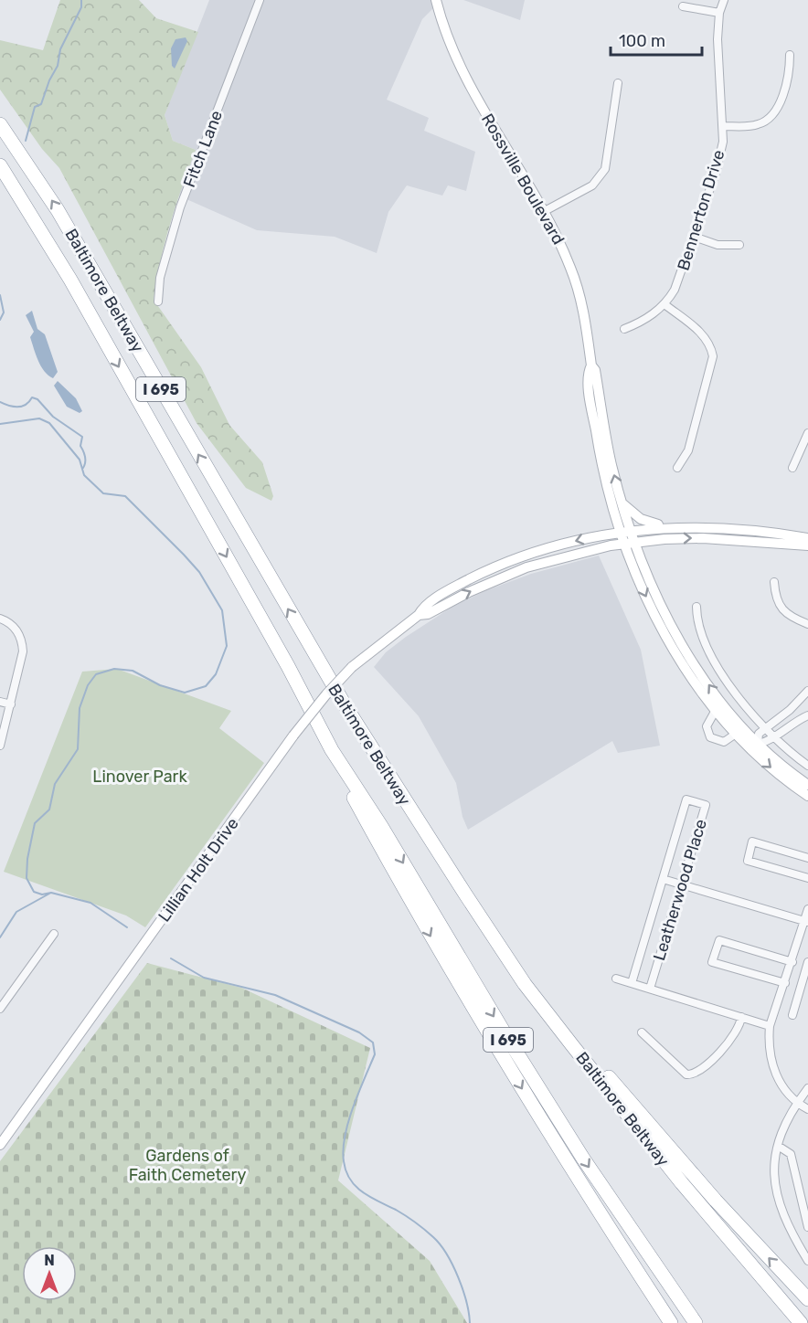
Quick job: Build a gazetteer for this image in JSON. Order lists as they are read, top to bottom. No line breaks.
{"streets":{"highway":["Baltimore Beltway","I 695"],"main road":["Rossville Boulevard","Lillian Holt Drive"],"street":["Fitch Lane","Bennerton Drive","Leatherwood Place"]},"crossings":[["Rossville Boulevard","Lillian Holt Drive"]],"parks":["Linover Park","Gardens of Faith Cemetery"],"scale_bar":"100 m","north":"top"}
